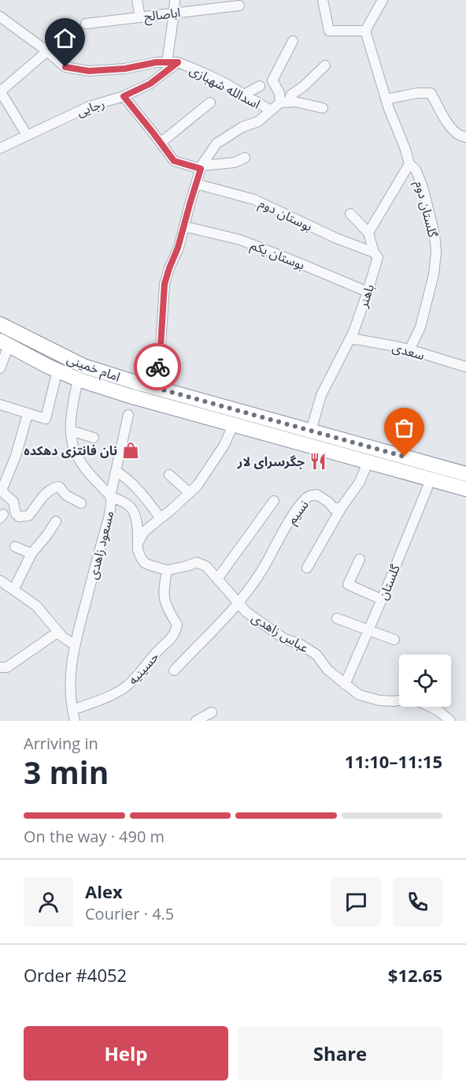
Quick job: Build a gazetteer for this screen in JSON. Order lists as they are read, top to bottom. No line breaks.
{"streets":{"highway":["امام خمینی"],"street":["اباصالح","اسدالله شهبازی","رجایی","گلستان دوم","بوستان دوم","بوستان یکم","باهنر","سعدی","نسیم","مسعود زاهدی","گلستان","عباس زاهدی","حسینیه"]},"crossings":[["اسدالله شهبازی","رجایی"],["گلستان دوم","سعدی"],["بوستان دوم","باهنر"],["بوستان یکم","باهنر"],["باهنر","سعدی"],["باهنر","امام خمینی"],["امام خمینی","مسعود زاهدی"],["امام خمینی","گلستان"],["نسیم","عباس زاهدی"],["مسعود زاهدی","حسینیه"],["گلستان","عباس زاهدی"],["عباس زاهدی","حسینیه"]],"places":{"shop":["نان فانتزی دهکده"],"restaurant":["جگرسرای لار"]},"page":{"heading":["3 min","Arriving in","11:10–11:15"],"panel":["Alex","Courier · 4.5","Order #4052","$12.65"],"bar":"On the way · 490 m","buttons":["Help","Share"]}}
